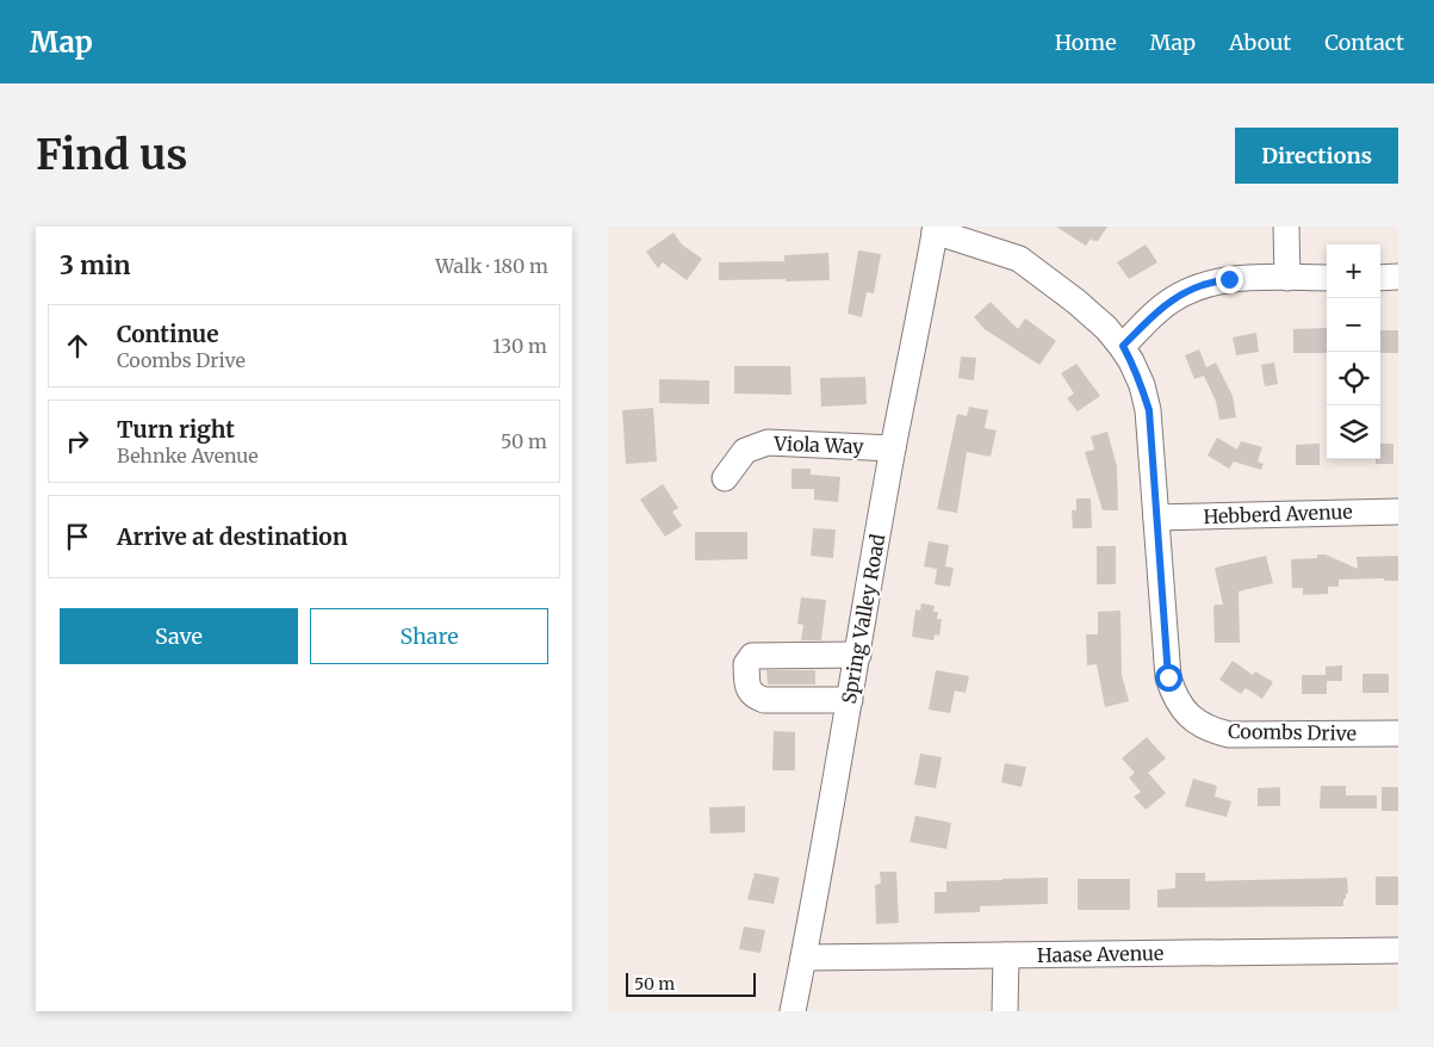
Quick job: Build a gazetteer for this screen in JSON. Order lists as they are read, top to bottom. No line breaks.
{"streets":{"street":["Viola Way","Hebberd Avenue","Spring Valley Road","Coombs Drive","Haase Avenue"]},"crossings":[["Viola Way","Spring Valley Road"],["Hebberd Avenue","Coombs Drive"],["Spring Valley Road","Coombs Drive"],["Spring Valley Road","Haase Avenue"]],"scale_bar":"50 m","page":{"header":"Map","nav":["Home","Map","About","Contact"],"buttons":["Directions",["Save","Share"]],"title":"Find us","heading":["3 min","Walk · 180 m"],"map_buttons":["+","−"],"list":[["Continue","Coombs Drive","130 m"],["Turn right","Behnke Avenue","50 m"],"Arrive at destination"],"scale":"50 m"}}
